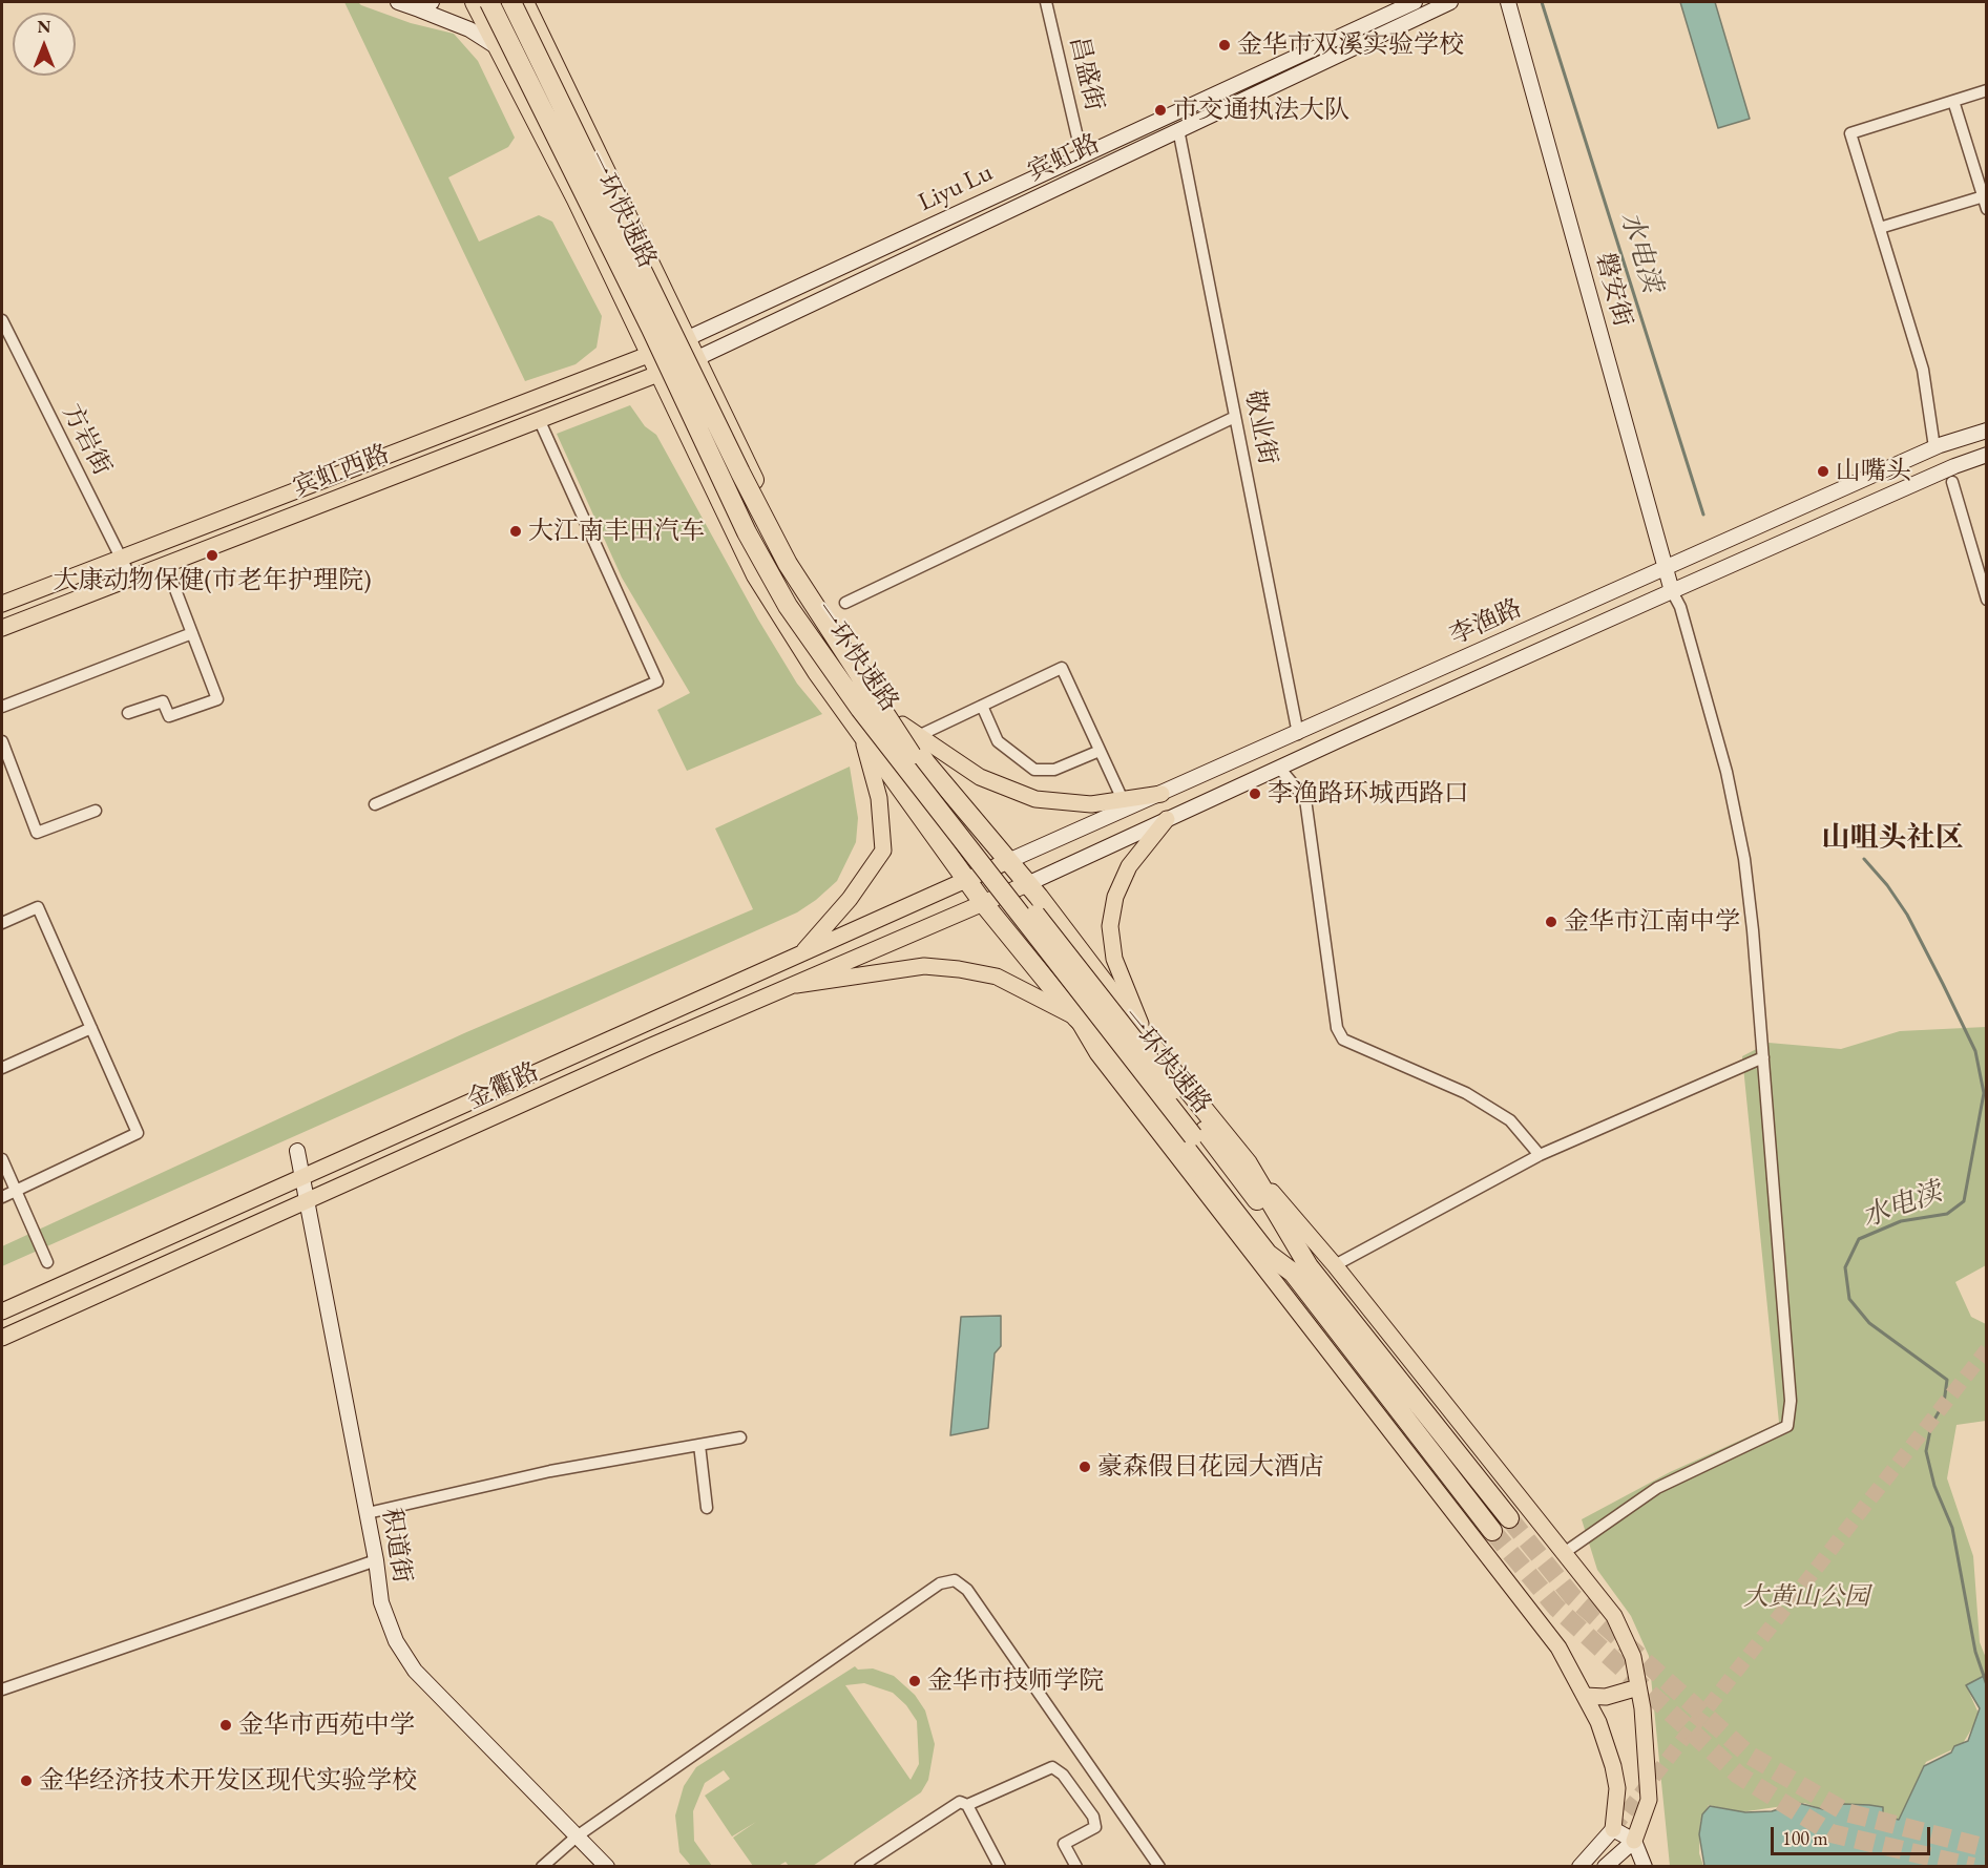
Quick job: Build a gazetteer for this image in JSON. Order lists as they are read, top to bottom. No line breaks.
{"streets":{"highway":["一环快速路"],"main road":["宾虹路","Liyu Lu","磐安街","宾虹西路","李渔路","金衢路","积道街"],"street":["昌盛街","敬业街","方岩街"]},"crossings":[["昌盛街","Liyu Lu"],["宾虹路","敬业街"],["宾虹路","宾虹西路"],["Liyu Lu","宾虹西路"],["磐安街","李渔路"],["敬业街","李渔路"],["方岩街","宾虹西路"],["李渔路","金衢路"],["金衢路","积道街"]],"districts":["山咀头社区"],"water":["水电渎"],"parks":["大黄山公园"],"places":["金华市双溪实验学校","市交通执法大队","山嘴头","大江南丰田汽车","大康动物保健(市老年护理院)","李渔路环城西路口","金华市江南中学","豪森假日花园大酒店","金华市技师学院","金华市西苑中学","金华经济技术开发区现代实验学校"],"scale_bar":"100 m","north":"top"}
